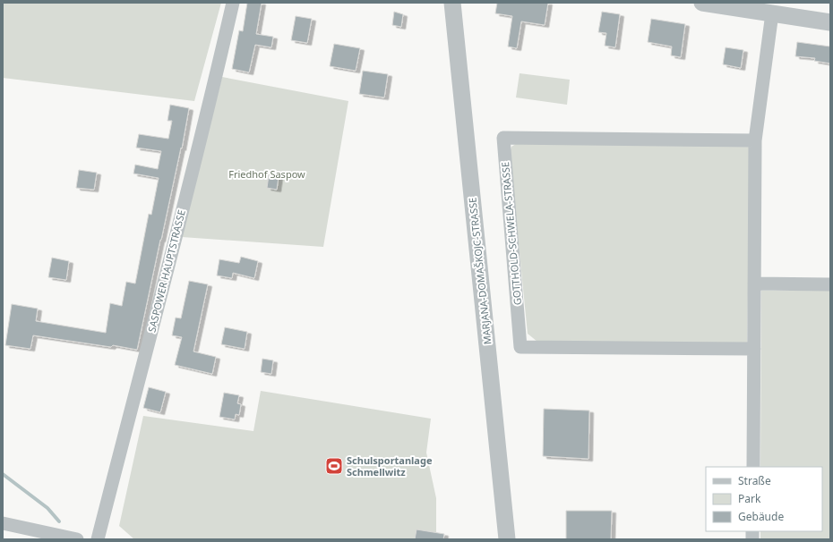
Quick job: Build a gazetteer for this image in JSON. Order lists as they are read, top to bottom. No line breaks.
{"streets":{"street":["GOTTHOLD-SCHWELA-STRASSE","SASPOWER HAUPTSTRASSE","MARJANA-DOMAŠKOJC-STRASSE"]},"parks":["Friedhof Saspow"],"places":{"sports":["Schulsportanlage Schmellwitz"]},"legend":["Straße","Park","Gebäude"]}
